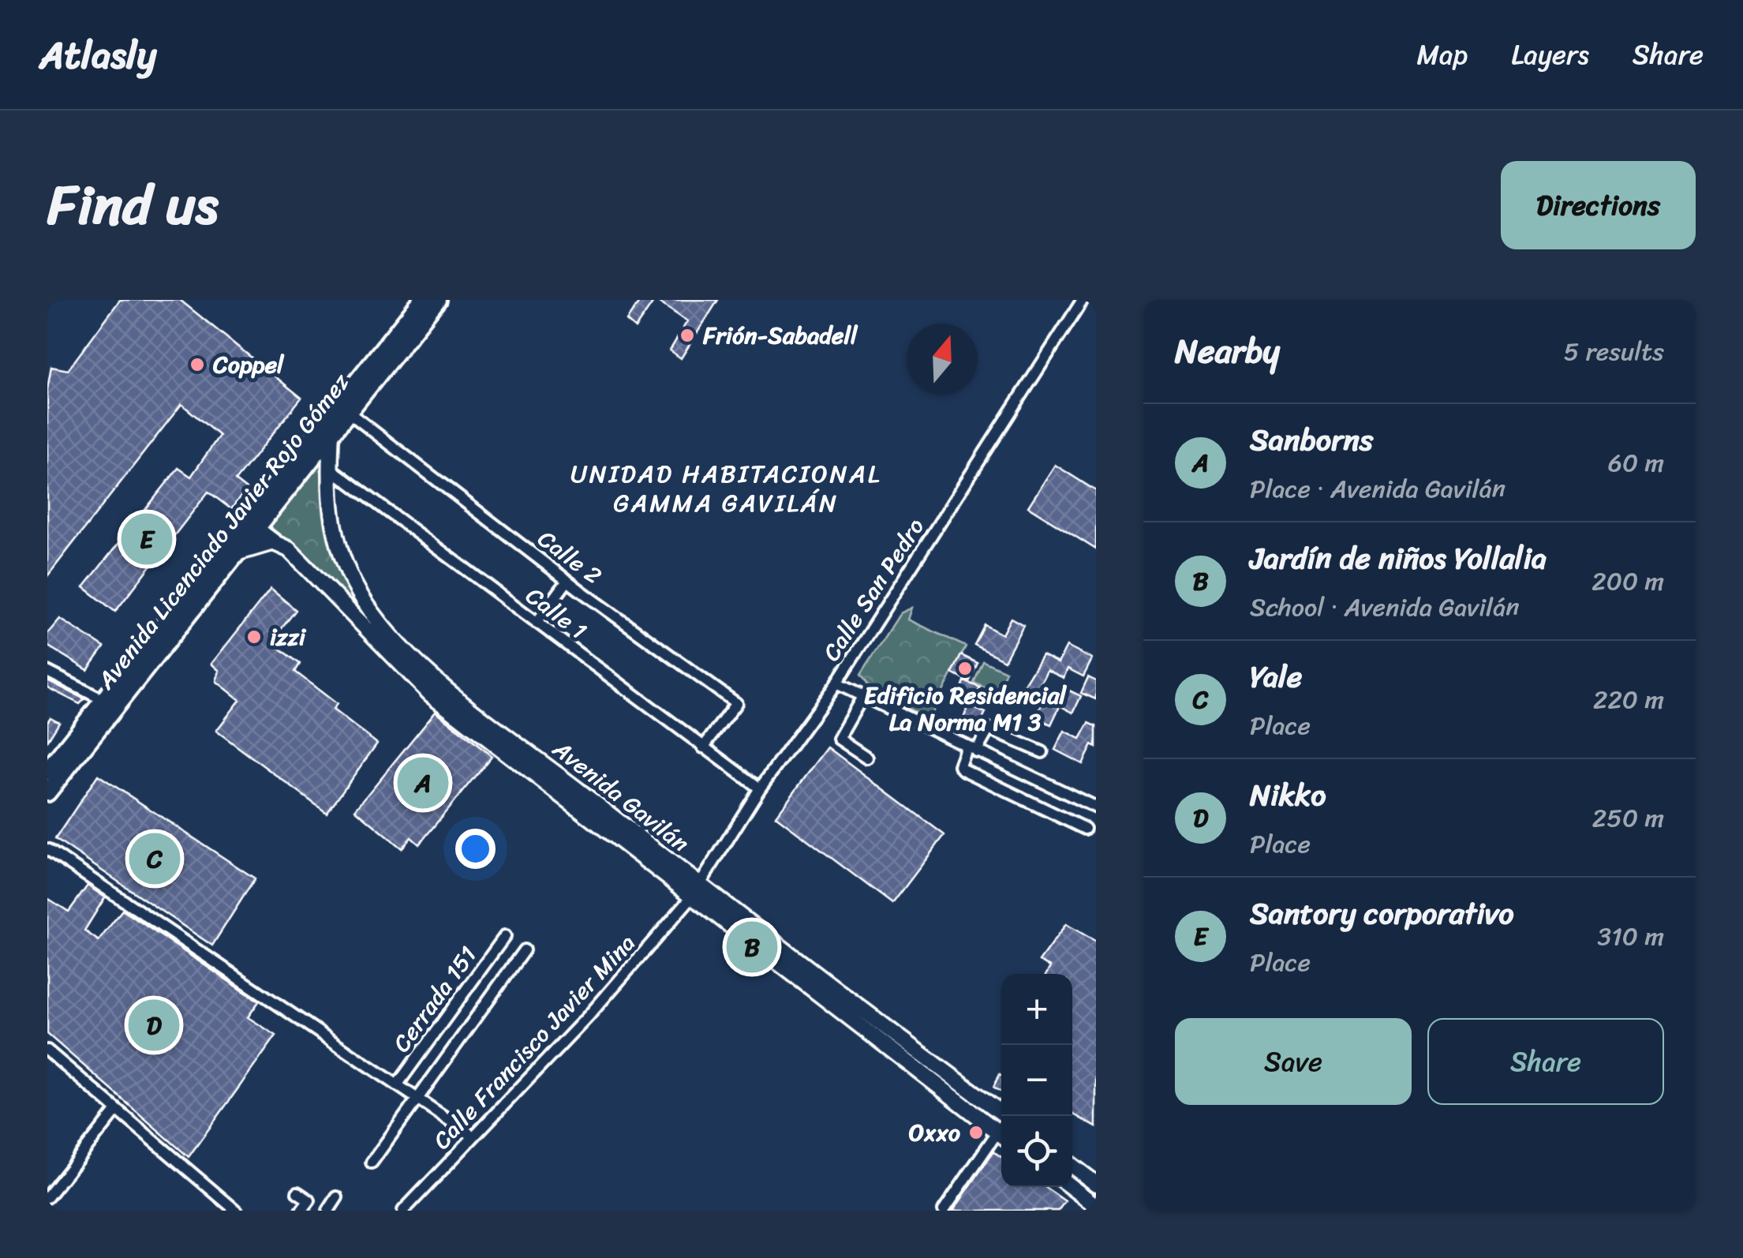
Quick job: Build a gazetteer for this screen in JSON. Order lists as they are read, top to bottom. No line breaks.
{"streets":{"main road":["Avenida Licenciado Javier Rojo Gómez","Avenida Gavilán"],"street":["Calle 2","Calle San Pedro","Calle 1","Cerrada 151","Calle Francisco Javier Mina"]},"crossings":[["Avenida Licenciado Javier Rojo Gómez","Calle 2"],["Avenida Licenciado Javier Rojo Gómez","Avenida Gavilán"],["Calle 2","Calle 1"],["Calle San Pedro","Calle 1"],["Calle San Pedro","Avenida Gavilán"],["Calle San Pedro","Calle Francisco Javier Mina"],["Calle 1","Avenida Gavilán"],["Avenida Gavilán","Calle Francisco Javier Mina"]],"districts":["UNIDAD HABITACIONAL GAMMA GAVILÁN"],"places":["Frión-Sabadell","Coppel","izzi","Edificio Residencial La Norma M1 3","Oxxo"],"north":"top","page":{"header":"Atlasly","nav":["Map","Layers","Share"],"title":"Find us","buttons":["Directions",["Save","Share"]],"heading":["Nearby","5 results"],"list":[{"mark":"A","name":"Sanborns","note":"Place · Avenida Gavilán","value":"60 m"},{"mark":"B","name":"Jardín de niños Yollalia","note":"School · Avenida Gavilán","value":"200 m"},{"mark":"C","name":"Yale","note":"Place","value":"220 m"},{"mark":"D","name":"Nikko","note":"Place","value":"250 m"},{"mark":"E","name":"Santory corporativo","note":"Place","value":"310 m"}],"pins":["E","A","C","B","D"],"map_buttons":["+","−"]}}
